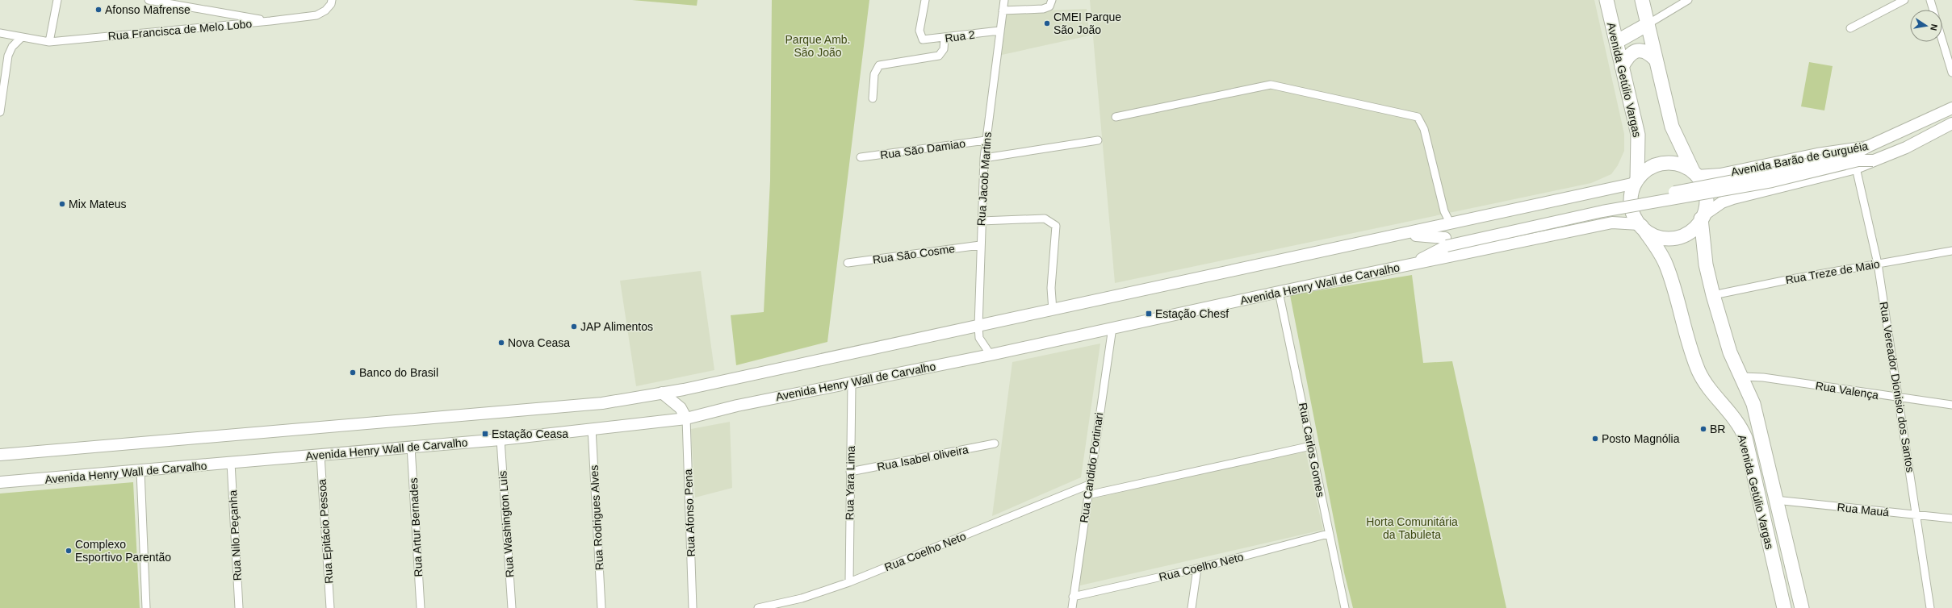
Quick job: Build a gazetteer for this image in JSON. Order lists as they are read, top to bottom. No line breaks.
{"streets":{"highway":["Avenida Getúlio Vargas"],"main road":["Avenida Barão de Gurguéia","Avenida Henry Wall de Carvalho"],"street":["Rua Francisca de Melo Lobo","Rua 2","Rua São Damiao","Rua Jacob Martins","Rua São Cosme","Rua Treze de Maio","Rua Vereador Dionisio dos Santos","Rua Valença","Rua Carlos Gomes","Rua Isabel oliveira","Rua Candido Portinari","Rua Yara Lima","Rua Mauá","Rua Afonso Pena","Rua Rodrigues Alves","Rua Washington Luis","Rua Artur Bernades","Rua Epitácio Pessoa","Rua Nilo Peçanha","Rua Coelho Neto"]},"crossings":[["Rua 2","Rua Jacob Martins"],["Avenida Getúlio Vargas","Avenida Barão de Gurguéia"],["Avenida Getúlio Vargas","Rua Treze de Maio"],["Avenida Getúlio Vargas","Avenida Henry Wall de Carvalho"],["Avenida Getúlio Vargas","Rua Valença"],["Avenida Getúlio Vargas","Rua Mauá"],["Rua São Damiao","Rua Jacob Martins"],["Avenida Barão de Gurguéia","Avenida Henry Wall de Carvalho"],["Avenida Barão de Gurguéia","Rua Vereador Dionisio dos Santos"],["Rua Jacob Martins","Rua São Cosme"],["Rua Jacob Martins","Avenida Henry Wall de Carvalho"],["Rua Treze de Maio","Rua Vereador Dionisio dos Santos"],["Avenida Henry Wall de Carvalho","Rua Carlos Gomes"],["Avenida Henry Wall de Carvalho","Rua Candido Portinari"],["Avenida Henry Wall de Carvalho","Rua Yara Lima"],["Avenida Henry Wall de Carvalho","Rua Afonso Pena"],["Avenida Henry Wall de Carvalho","Rua Rodrigues Alves"],["Avenida Henry Wall de Carvalho","Rua Washington Luis"],["Avenida Henry Wall de Carvalho","Rua Artur Bernades"],["Avenida Henry Wall de Carvalho","Rua Epitácio Pessoa"],["Avenida Henry Wall de Carvalho","Rua Nilo Peçanha"],["Rua Vereador Dionisio dos Santos","Rua Valença"],["Rua Vereador Dionisio dos Santos","Rua Mauá"],["Rua Carlos Gomes","Rua Coelho Neto"],["Rua Isabel oliveira","Rua Yara Lima"],["Rua Candido Portinari","Rua Coelho Neto"],["Rua Yara Lima","Rua Coelho Neto"]],"parks":["Parque Amb. São João","Horta Comunitária da Tabuleta"],"places":{"other":["Afonso Mafrense","CMEI Parque São João","Mix Mateus","JAP Alimentos","Nova Ceasa","Banco do Brasil","BR","Posto Magnólia","Complexo Esportivo Parentão"],"transit":["Estação Chesf","Estação Ceasa"]},"north":"right"}
